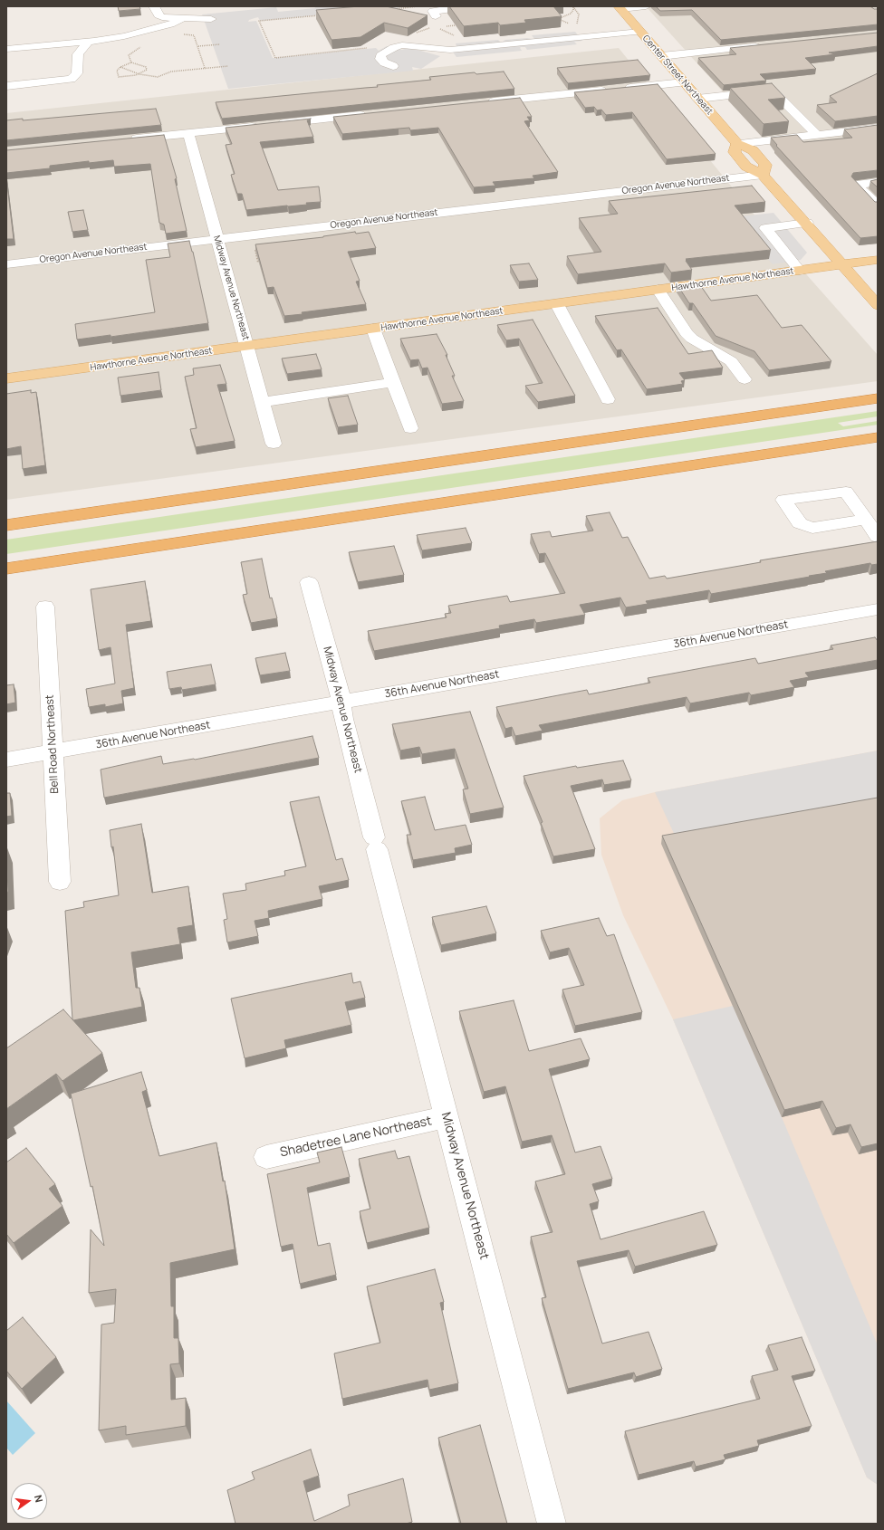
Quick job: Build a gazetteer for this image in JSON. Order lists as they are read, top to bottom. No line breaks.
{"streets":{"main road":["Center Street Northeast","Hawthorne Avenue Northeast"],"street":["Oregon Avenue Northeast","Midway Avenue Northeast","36th Avenue Northeast","Bell Road Northeast","Shadetree Lane Northeast"]},"crossings":[["Center Street Northeast","Oregon Avenue Northeast"],["Center Street Northeast","Hawthorne Avenue Northeast"],["Oregon Avenue Northeast","Midway Avenue Northeast"],["Hawthorne Avenue Northeast","Midway Avenue Northeast"],["Midway Avenue Northeast","36th Avenue Northeast"],["Midway Avenue Northeast","Shadetree Lane Northeast"],["36th Avenue Northeast","Bell Road Northeast"]],"north":"right"}
